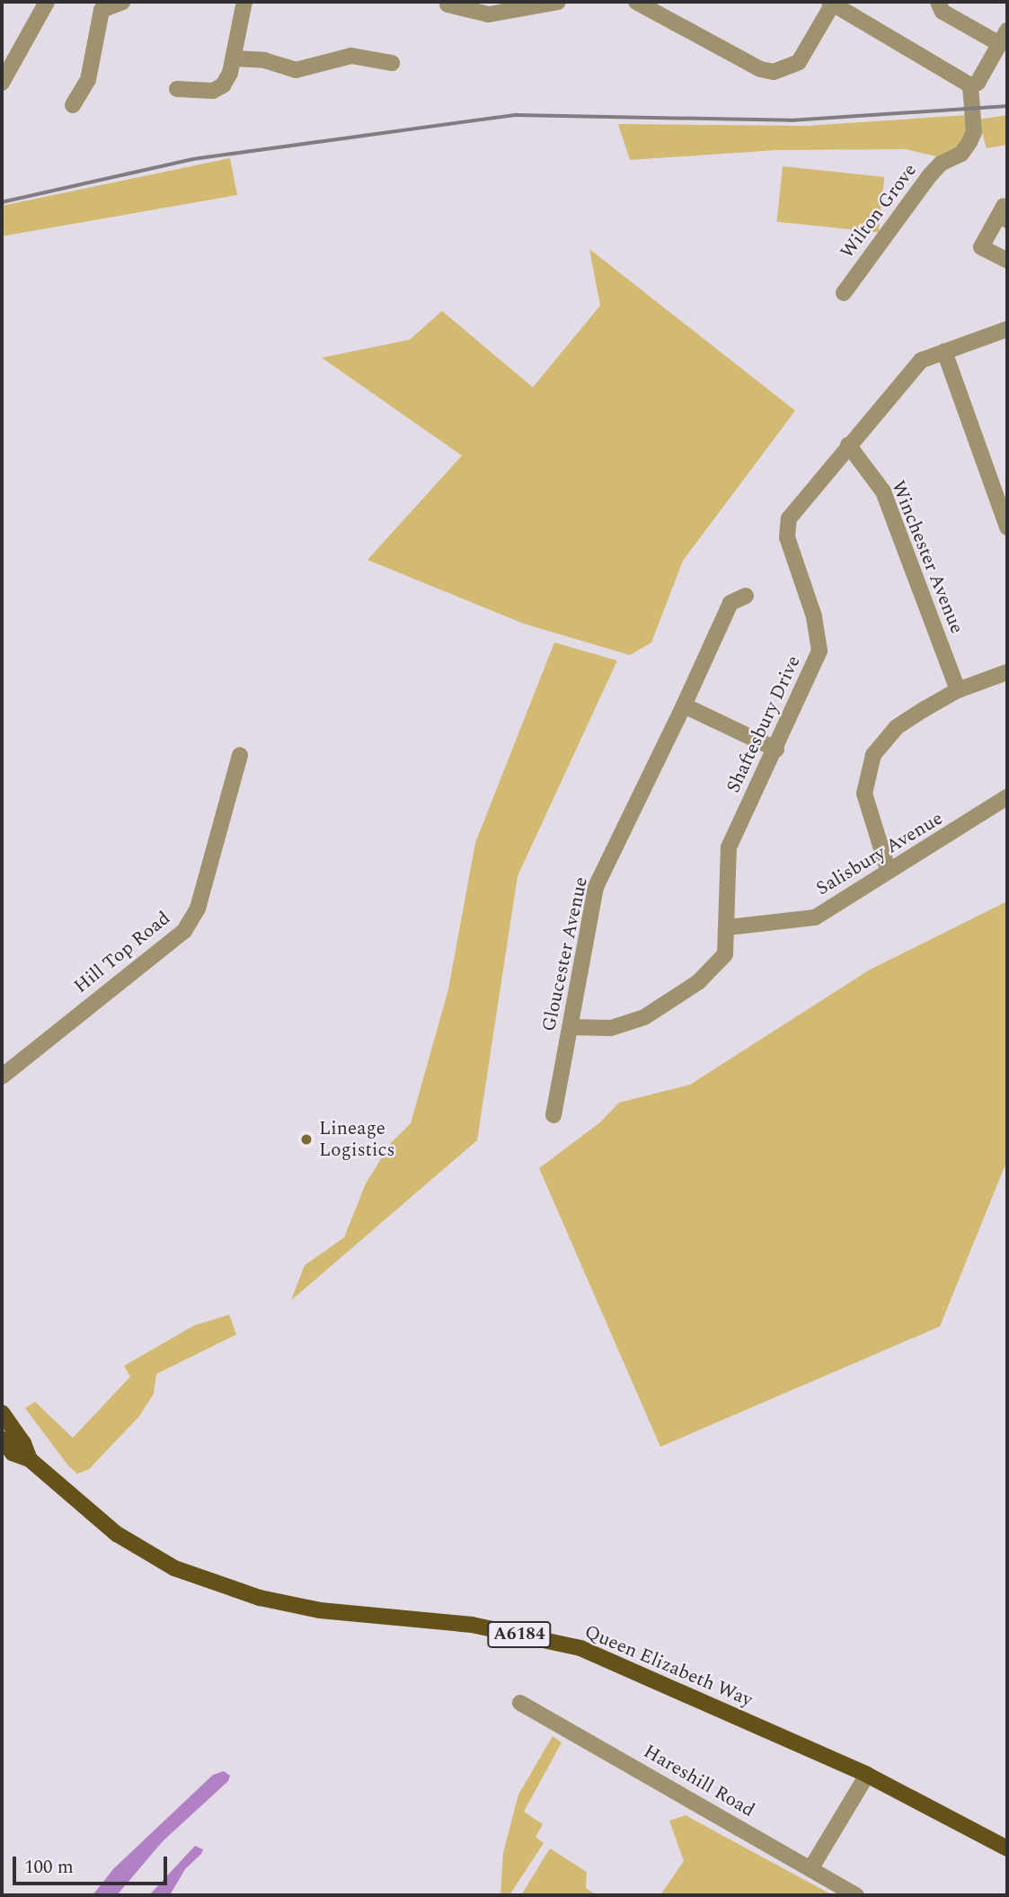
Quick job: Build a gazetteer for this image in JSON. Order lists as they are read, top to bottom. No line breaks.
{"streets":{"main road":["A6184","Queen Elizabeth Way"],"street":["Wilton Grove","Winchester Avenue","Shaftesbury Drive","Salisbury Avenue","Hill Top Road","Gloucester Avenue","Hareshill Road"]},"crossings":[["Winchester Avenue","Shaftesbury Drive"],["Shaftesbury Drive","Salisbury Avenue"],["Shaftesbury Drive","Gloucester Avenue"]],"places":["Lineage Logistics"],"scale_bar":"100 m"}
